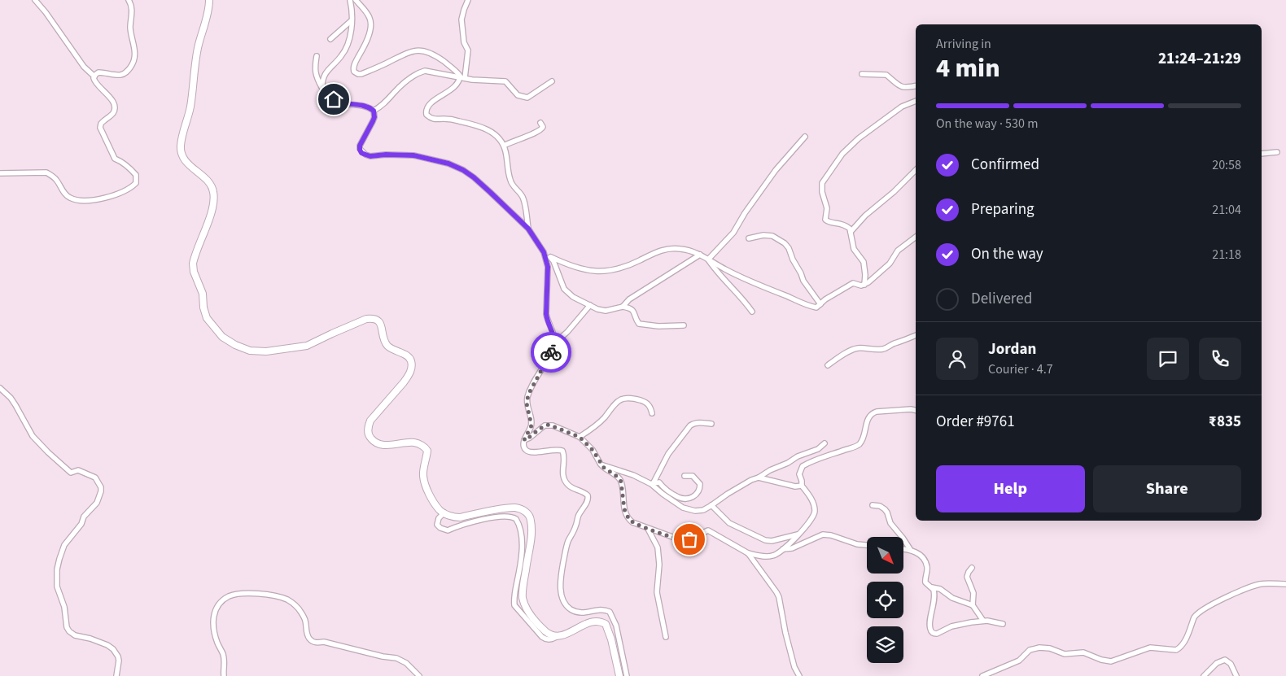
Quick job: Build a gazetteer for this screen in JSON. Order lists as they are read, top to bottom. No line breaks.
{"north":"bottom right","page":{"heading":["4 min","Arriving in","21:24–21:29"],"panel":["Jordan","Courier · 4.7","Order #9761","₹835"],"bar":"On the way · 530 m","list":[["Confirmed","20:58"],["Preparing","21:04"],["On the way","21:18"],"Delivered"],"buttons":["Help","Share"]}}
